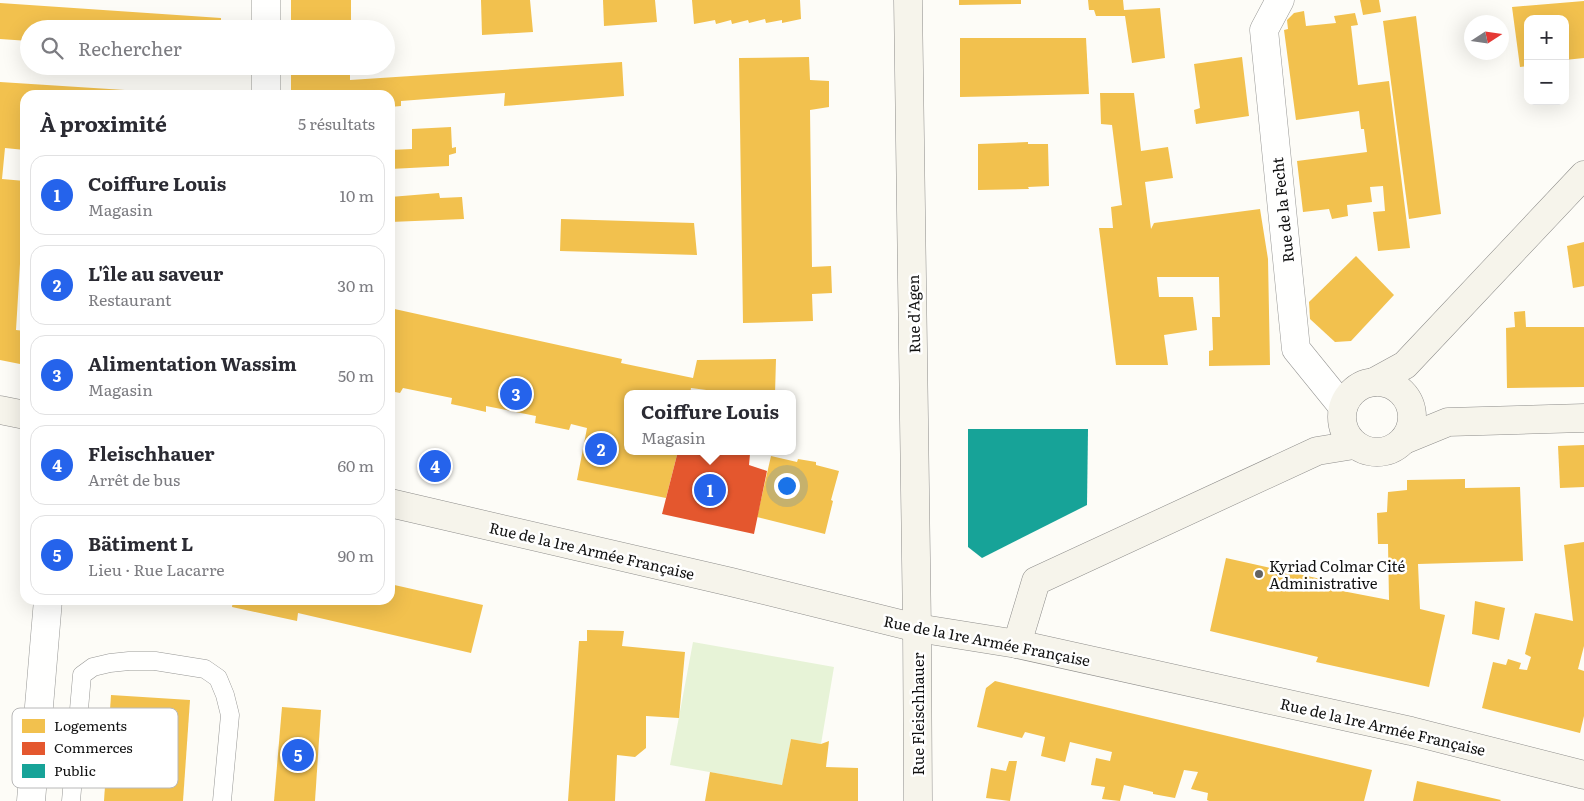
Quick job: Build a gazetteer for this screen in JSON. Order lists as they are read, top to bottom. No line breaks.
{"streets":{"street":["Rue de la Fecht","Rue d'Agen","Rue de la 1re Armée Française","Rue Fleischhauer"]},"crossings":[["Rue d'Agen","Rue de la 1re Armée Française"],["Rue d'Agen","Rue Fleischhauer"],["Rue de la 1re Armée Française","Rue Fleischhauer"]],"places":["Kyriad Colmar Cité Administrative"],"legend":["Logements","Commerces","Public"],"north":"right","page":{"map_buttons":["+","−"],"search":"Rechercher","heading":["À proximité","5 résultats"],"list":[{"mark":"1","name":"Coiffure Louis","note":"Magasin","value":"10 m"},{"mark":"2","name":"L'île au saveur","note":"Restaurant","value":"30 m"},{"mark":"3","name":"Alimentation Wassim","note":"Magasin","value":"50 m"},{"mark":"4","name":"Fleischhauer","note":"Arrêt de bus","value":"60 m"},{"mark":"5","name":"Bätiment L","note":"Lieu · Rue Lacarre","value":"90 m"}],"pins":["3","2","4","1","5"],"popup":["Coiffure Louis","Magasin"]}}
